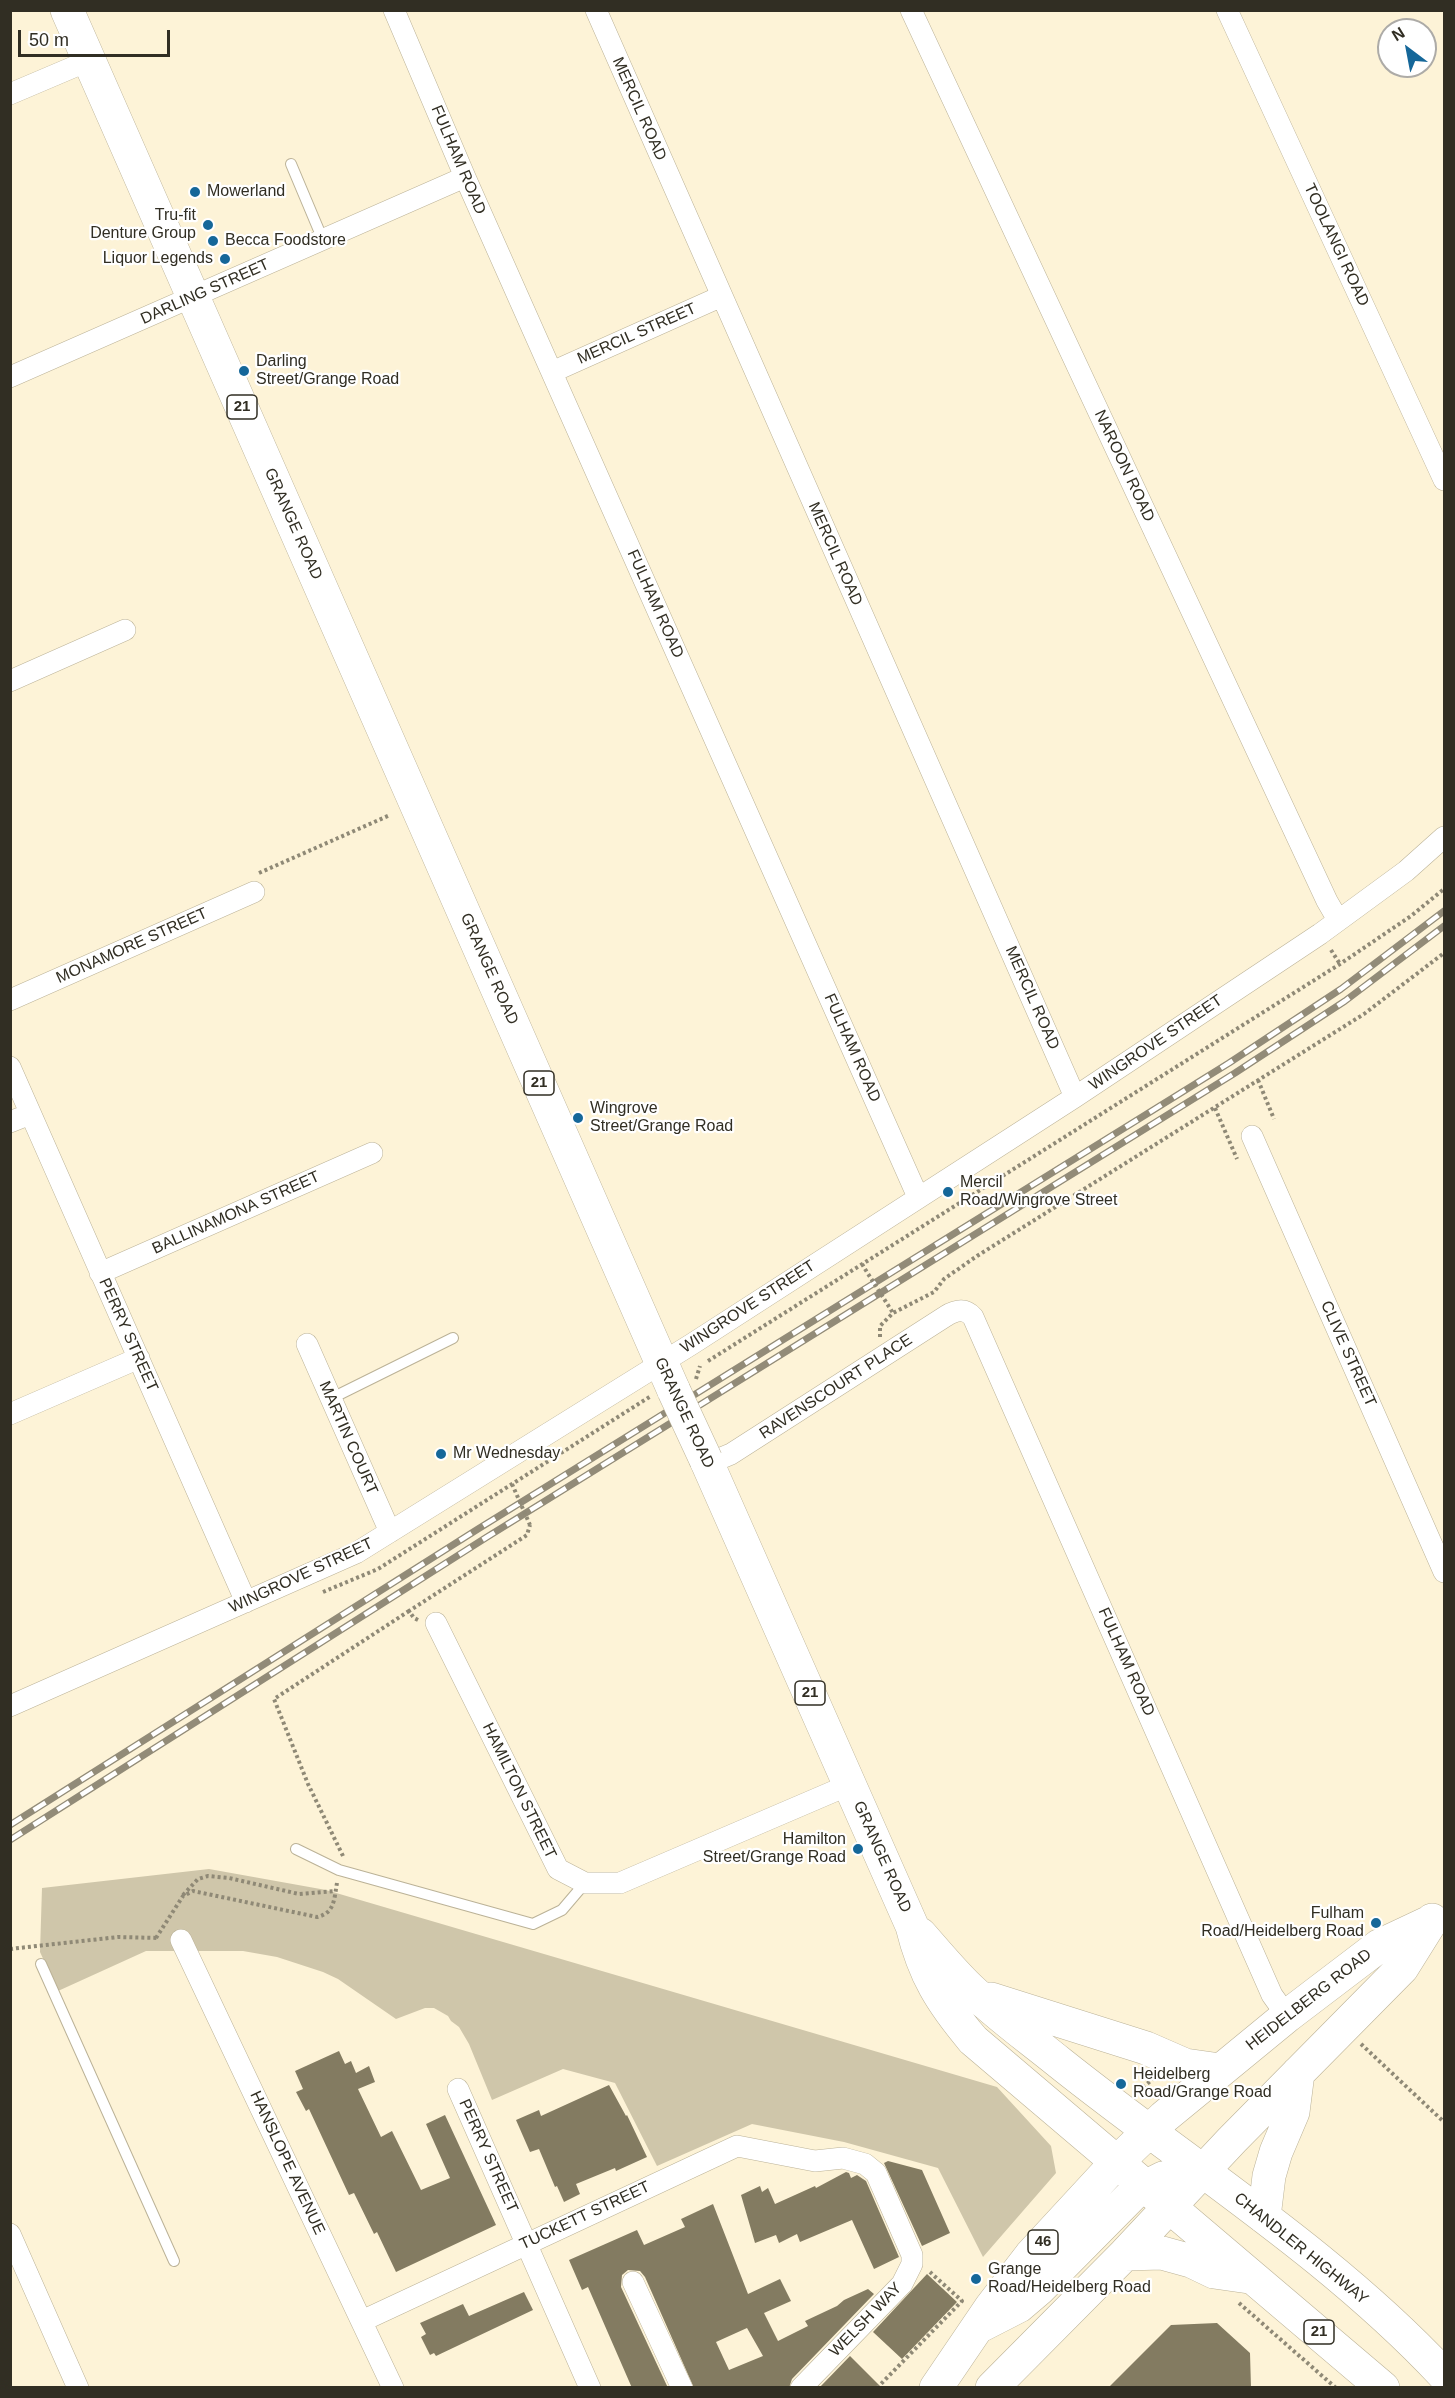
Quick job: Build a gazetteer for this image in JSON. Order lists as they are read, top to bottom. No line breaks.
{"streets":{"main road":["21","GRANGE ROAD","HEIDELBERG ROAD","46","CHANDLER HIGHWAY"],"street":["MERCIL ROAD","FULHAM ROAD","TOOLANGI ROAD","DARLING STREET","MERCIL STREET","NAROON ROAD","MONAMORE STREET","WINGROVE STREET","BALLINAMONA STREET","PERRY STREET","CLIVE STREET","RAVENSCOURT PLACE","MARTIN COURT","HAMILTON STREET","HANSLOPE AVENUE","TUCKETT STREET","WELSH WAY"]},"crossings":[["MERCIL ROAD","MERCIL STREET"],["MERCIL ROAD","WINGROVE STREET"],["FULHAM ROAD","DARLING STREET"],["FULHAM ROAD","MERCIL STREET"],["FULHAM ROAD","WINGROVE STREET"],["FULHAM ROAD","RAVENSCOURT PLACE"],["FULHAM ROAD","HEIDELBERG ROAD"],["DARLING STREET","GRANGE ROAD"],["21","GRANGE ROAD"],["21","HEIDELBERG ROAD"],["NAROON ROAD","WINGROVE STREET"],["GRANGE ROAD","WINGROVE STREET"],["GRANGE ROAD","RAVENSCOURT PLACE"],["GRANGE ROAD","HAMILTON STREET"],["GRANGE ROAD","HEIDELBERG ROAD"],["GRANGE ROAD","CHANDLER HIGHWAY"],["WINGROVE STREET","PERRY STREET"],["WINGROVE STREET","MARTIN COURT"],["BALLINAMONA STREET","PERRY STREET"],["PERRY STREET","TUCKETT STREET"],["HEIDELBERG ROAD","CHANDLER HIGHWAY"],["HANSLOPE AVENUE","TUCKETT STREET"],["TUCKETT STREET","WELSH WAY"]],"places":["Mowerland","Tru-fit Denture Group","Becca Foodstore","Liquor Legends","Darling Street/Grange Road","Wingrove Street/Grange Road","Mercil Road/Wingrove Street","Mr Wednesday","Hamilton Street/Grange Road","Fulham Road/Heidelberg Road","Heidelberg Road/Grange Road","Grange Road/Heidelberg Road"],"scale_bar":"50 m","north":"top left"}
